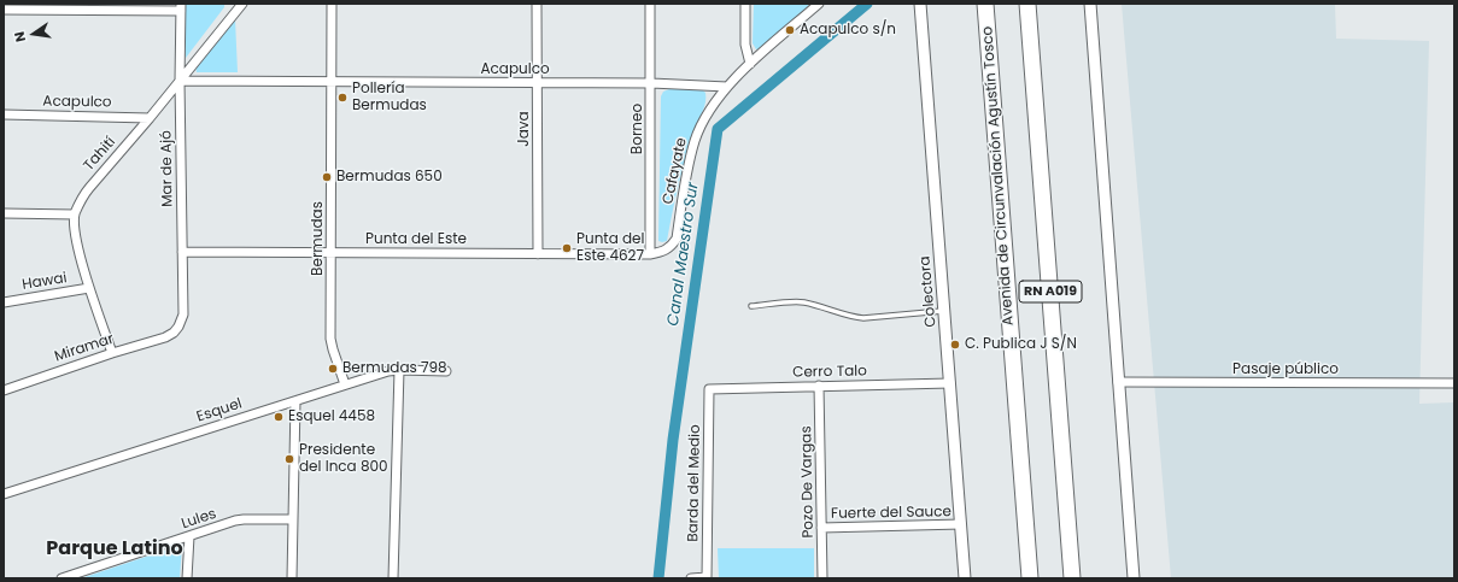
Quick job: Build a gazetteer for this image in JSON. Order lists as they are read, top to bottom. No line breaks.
{"streets":{"highway":["Avenida de Circunvalación Agustín Tosco","RN A019"],"street":["Acapulco","Java","Borneo","Tahití","Mar de Ajó","Cafayate","Bermudas","Punta del Este","Hawai","Colectora","Miramar","Pasaje público","Cerro Talo","Esquel","Pozo De Vargas","Barda del Medio","Fuerte del Sauce","Lules"]},"crossings":[["Acapulco","Java"],["Acapulco","Borneo"],["Acapulco","Tahití"],["Acapulco","Mar de Ajó"],["Acapulco","Cafayate"],["Acapulco","Bermudas"],["Java","Punta del Este"],["Borneo","Cafayate"],["Borneo","Punta del Este"],["Tahití","Mar de Ajó"],["Mar de Ajó","Punta del Este"],["Mar de Ajó","Miramar"],["Cafayate","Punta del Este"],["Bermudas","Punta del Este"],["Bermudas","Esquel"],["Colectora","Cerro Talo"],["Colectora","Fuerte del Sauce"],["Cerro Talo","Pozo De Vargas"],["Cerro Talo","Barda del Medio"],["Pozo De Vargas","Fuerte del Sauce"]],"districts":["Parque Latino"],"water":["Canal Maestro Sur"],"places":["Acapulco s/n","Pollería Bermudas","Bermudas 650","Punta del Este 4627","C. Publica J S/N","Bermudas 798","Esquel 4458","Presidente del Inca 800"],"north":"left"}
